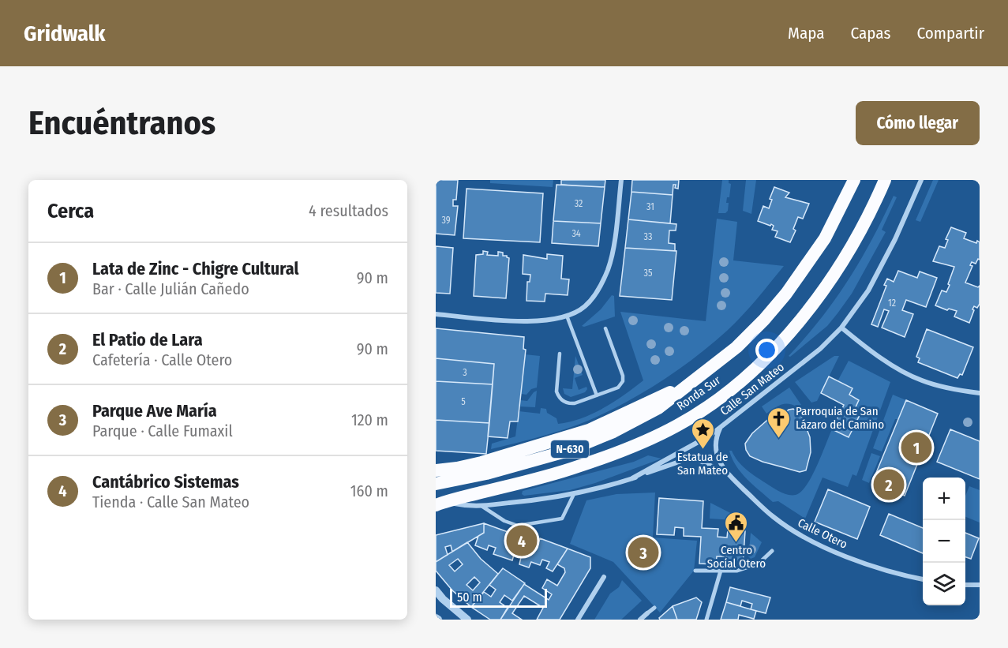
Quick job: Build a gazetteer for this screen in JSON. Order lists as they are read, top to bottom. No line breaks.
{"streets":{"highway":["Ronda Sur","N-630"],"street":["Calle San Mateo","Calle Otero"]},"crossings":[["Calle San Mateo","Calle Otero"]],"places":{"church":["Parroquia de San Lázaro del Camino"],"place":["Estatua de San Mateo"],"public building":["Centro Social Otero"]},"house_numbers":["32","31","39","34","33","35","12","3","5"],"scale_bar":"50 m","page":{"header":"Gridwalk","nav":["Mapa","Capas","Compartir"],"buttons":"Cómo llegar","title":"Encuéntranos","heading":["Cerca","4 resultados"],"list":[{"mark":"1","name":"Lata de Zinc - Chigre Cultural","note":"Bar · Calle Julián Cañedo","value":"90 m"},{"mark":"2","name":"El Patio de Lara","note":"Cafetería · Calle Otero","value":"90 m"},{"mark":"3","name":"Parque Ave María","note":"Parque · Calle Fumaxil","value":"120 m"},{"mark":"4","name":"Cantábrico Sistemas","note":"Tienda · Calle San Mateo","value":"160 m"}],"pins":["1","2","4","3"],"map_buttons":["+","−"],"scale":"50 m"}}
